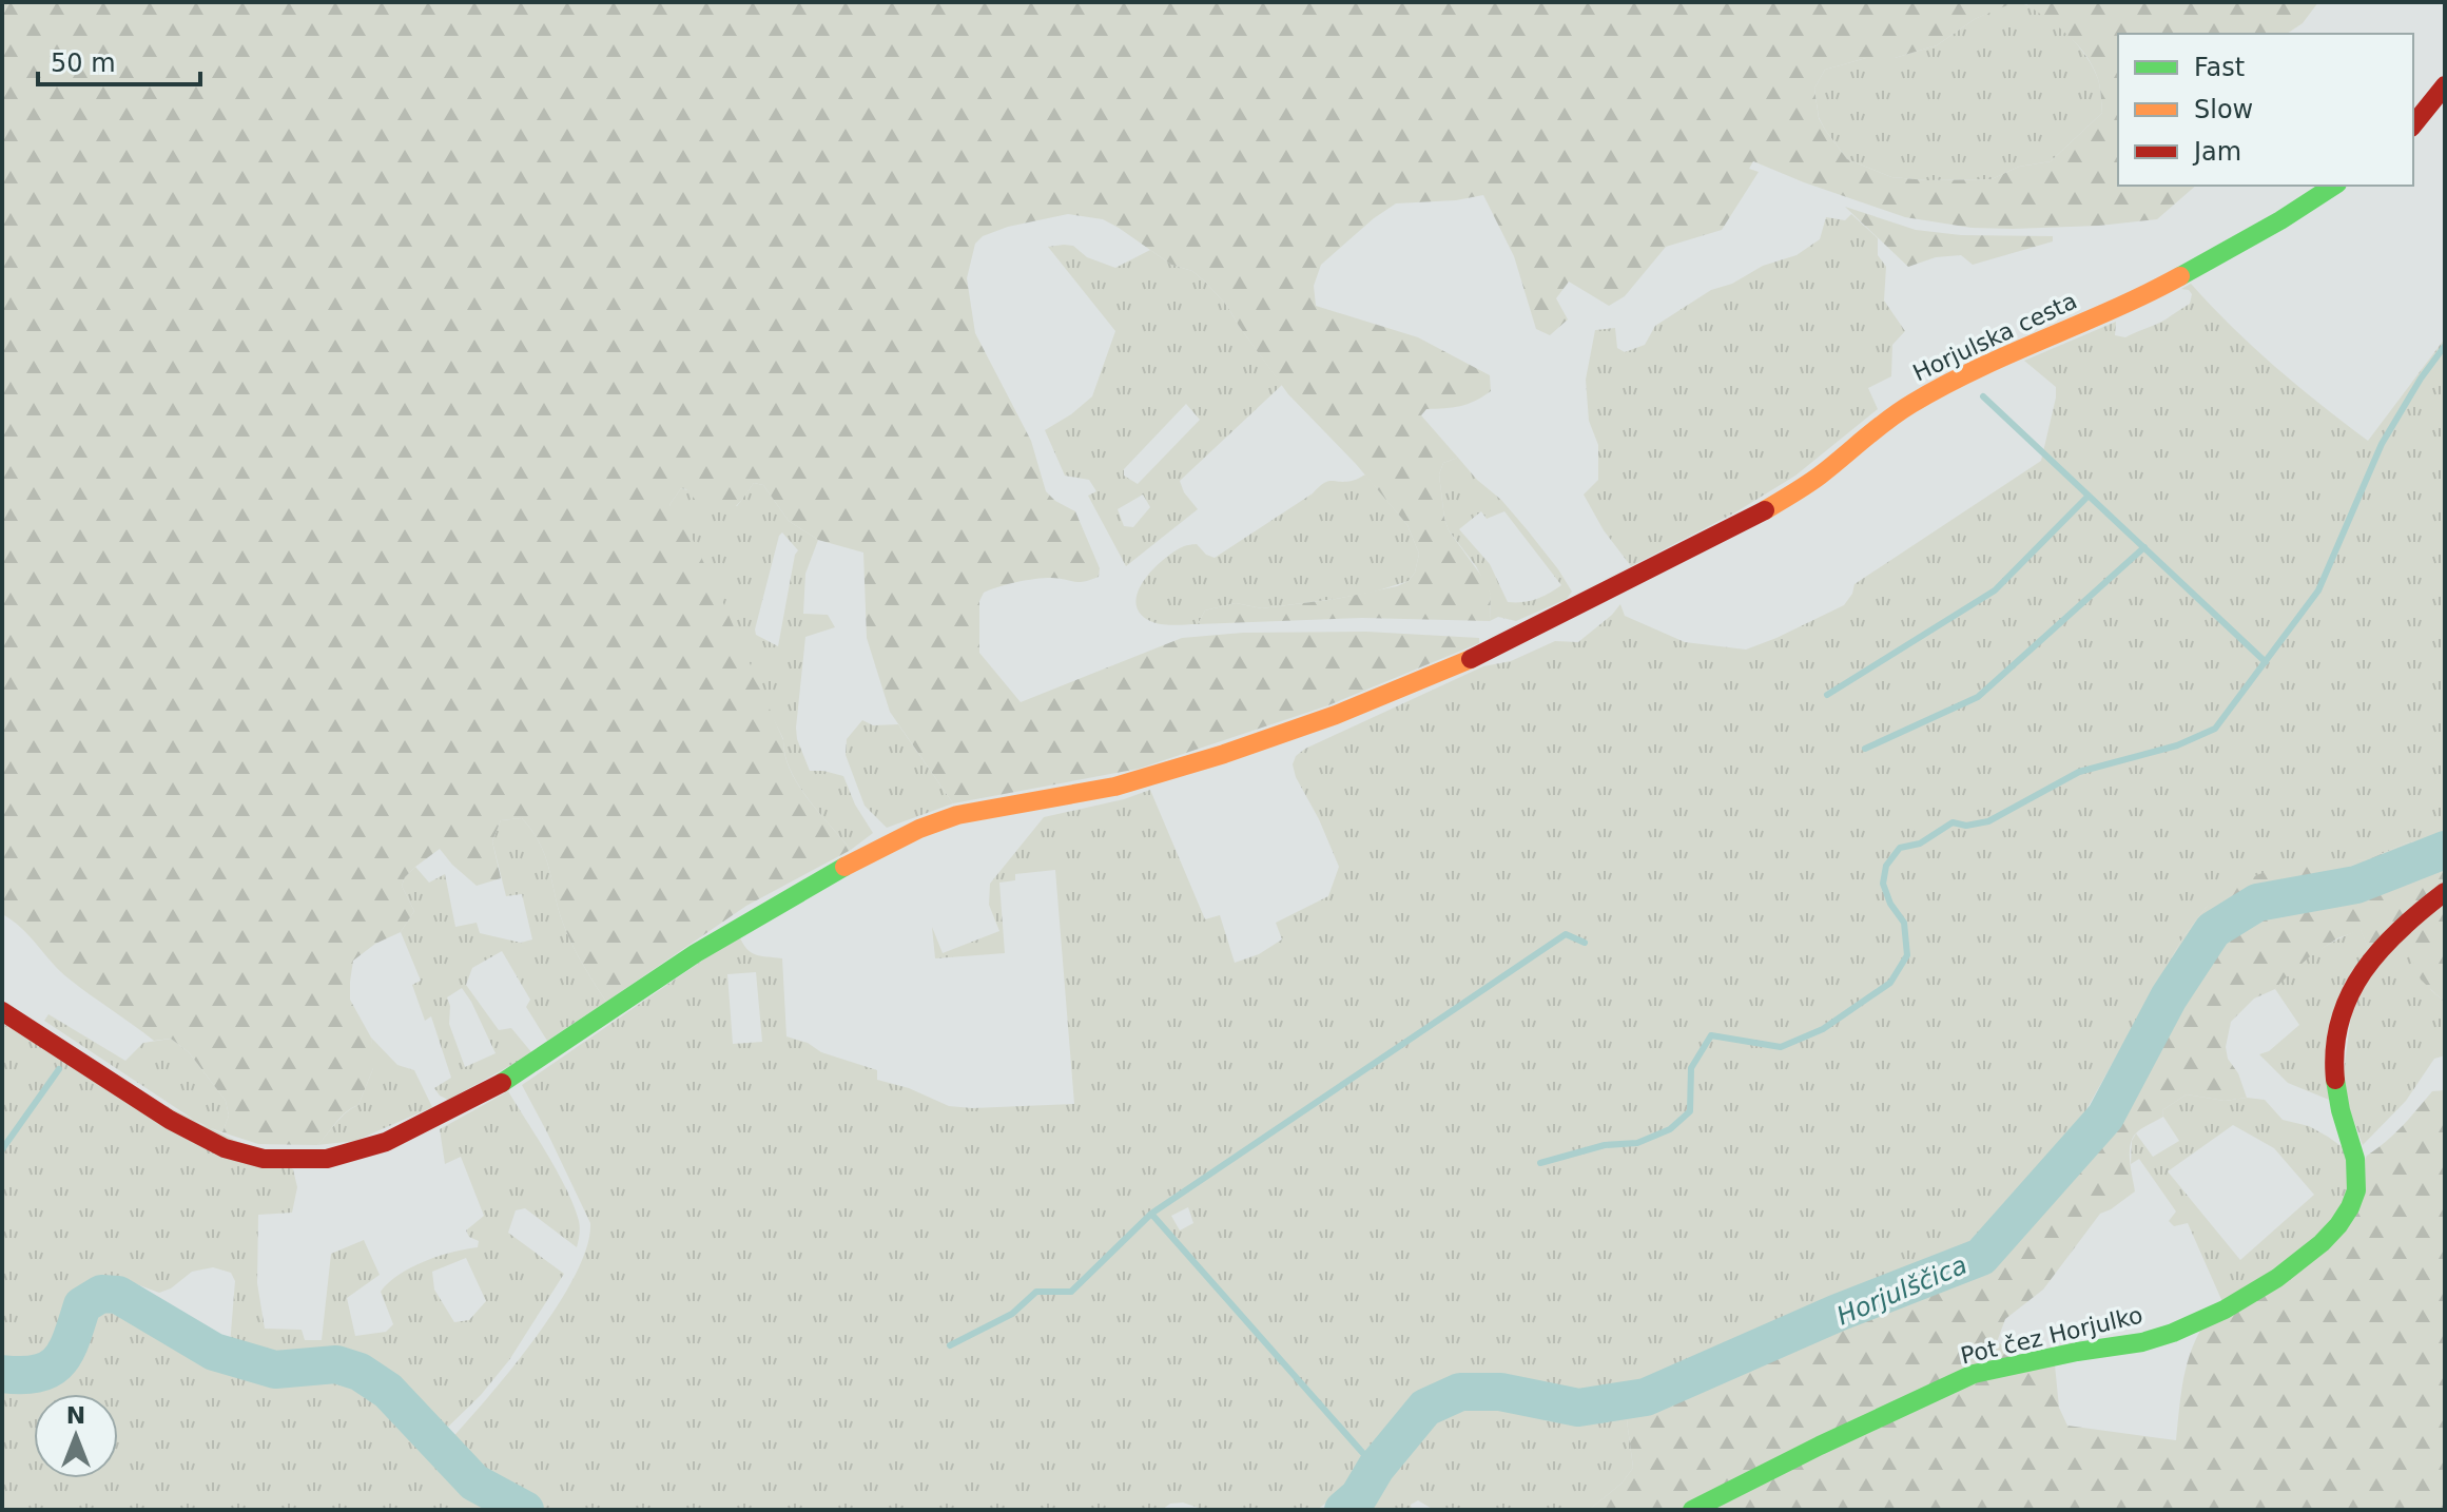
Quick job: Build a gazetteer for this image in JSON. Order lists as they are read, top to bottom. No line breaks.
{"streets":{"street":["Horjulska cesta","Pot čez Horjulko"]},"water":["Horjulščica"],"legend":["Fast","Slow","Jam"],"scale_bar":"50 m","north":"top"}
